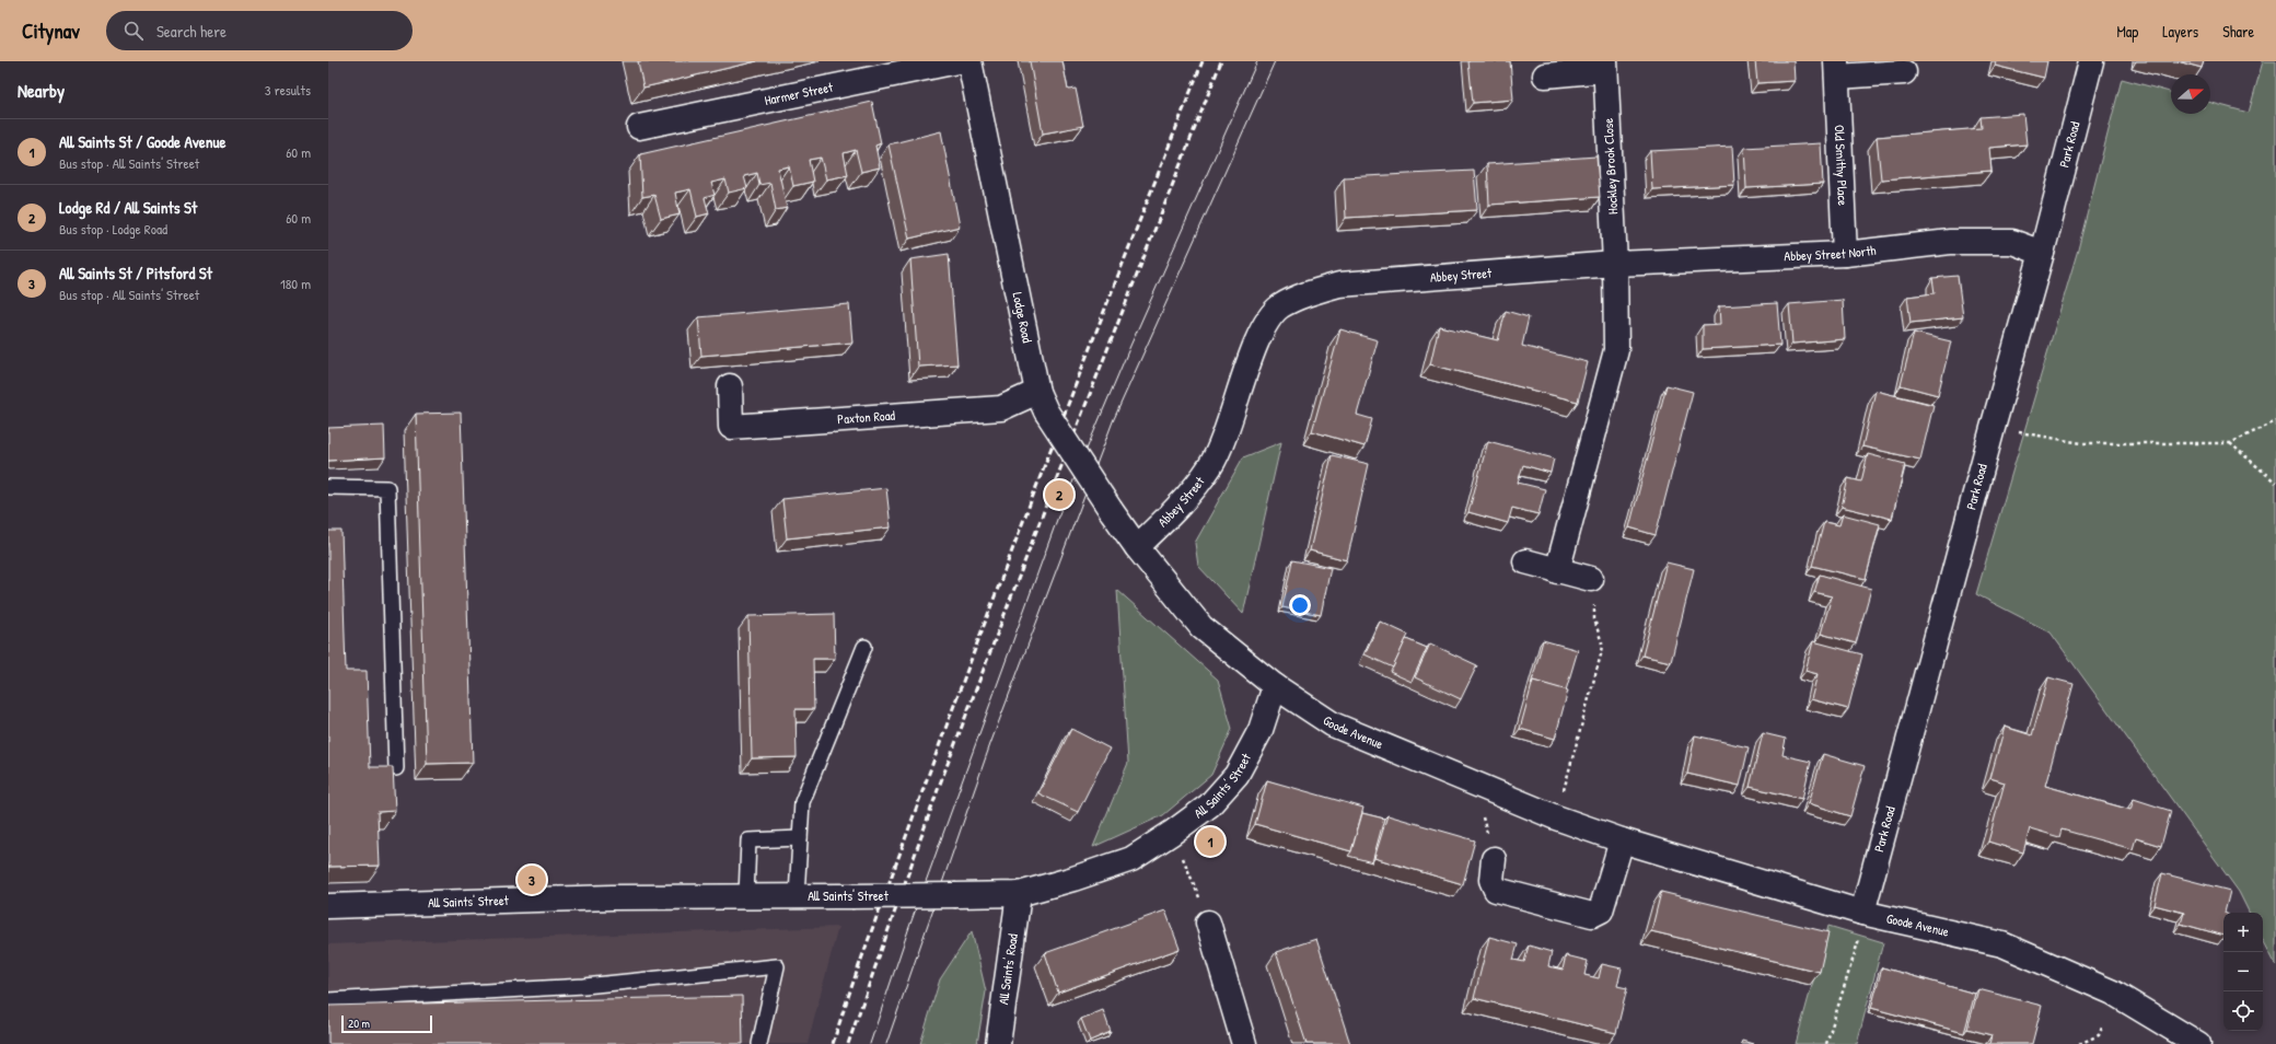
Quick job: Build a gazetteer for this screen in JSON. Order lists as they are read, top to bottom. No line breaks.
{"streets":{"street":["Harmer Street","Park Road","Old Smithy Place","Hockley Brook Close","Abbey Street North","Abbey Street","Lodge Road","Paxton Road","Goode Avenue","All Saints' Street","All Saints' Road"]},"crossings":[["Park Road","Abbey Street North"],["Park Road","Goode Avenue"],["Old Smithy Place","Abbey Street North"],["Hockley Brook Close","Abbey Street North"],["Hockley Brook Close","Abbey Street"],["Abbey Street North","Abbey Street"],["Abbey Street","Lodge Road"],["Abbey Street","Goode Avenue"],["Lodge Road","Paxton Road"],["Lodge Road","Goode Avenue"],["Goode Avenue","All Saints' Street"],["All Saints' Street","All Saints' Road"]],"scale_bar":"20 m","north":"right","page":{"header":"Citynav","search":"Search here","nav":["Map","Layers","Share"],"heading":["Nearby","3 results"],"list":[{"mark":"1","name":"All Saints St / Goode Avenue","note":"Bus stop · All Saints' Street","value":"60 m"},{"mark":"2","name":"Lodge Rd / All Saints St","note":"Bus stop · Lodge Road","value":"60 m"},{"mark":"3","name":"All Saints St / Pitsford St","note":"Bus stop · All Saints' Street","value":"180 m"}],"pins":["2","1","3"],"map_buttons":["+","−"],"scale":"20 m"}}
